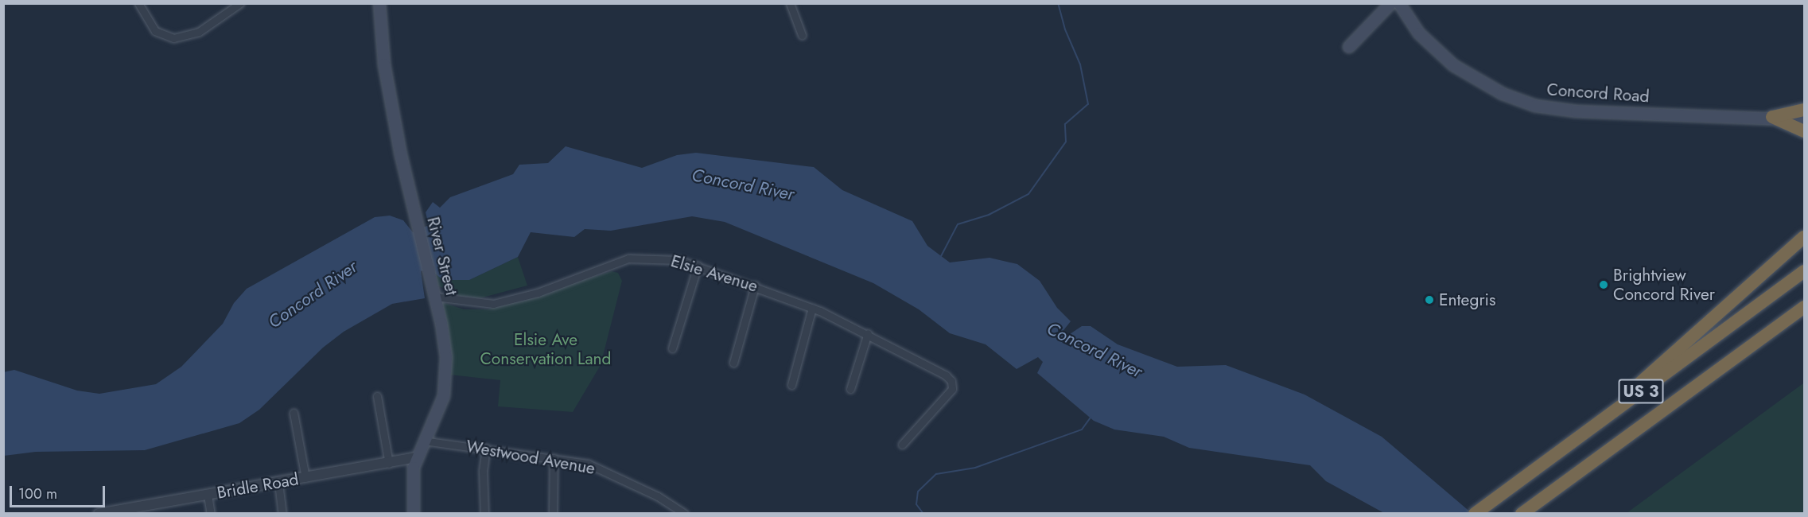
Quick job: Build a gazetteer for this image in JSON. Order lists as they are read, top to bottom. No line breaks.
{"streets":{"highway":["US 3"],"main road":["Concord Road","River Street"],"street":["Elsie Avenue","Westwood Avenue","Bridle Road"]},"crossings":[["River Street","Elsie Avenue"],["River Street","Westwood Avenue"],["River Street","Bridle Road"]],"water":["Concord River"],"parks":["Elsie Ave Conservation Land"],"places":["Brightview Concord River","Entegris"],"scale_bar":"100 m"}
